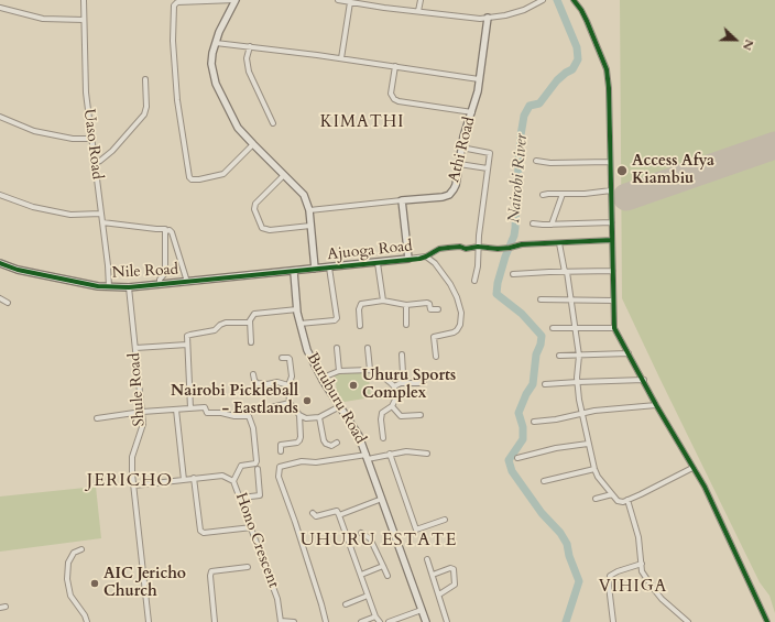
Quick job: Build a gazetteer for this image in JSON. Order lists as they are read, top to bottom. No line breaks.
{"streets":{"street":["Uaso Road","Athi Road","Ajuoga Road","Nile Road","Shule Road","Buruburu Road","Hono Crescent"]},"crossings":[["Uaso Road","Nile Road"],["Athi Road","Ajuoga Road"],["Ajuoga Road","Nile Road"],["Ajuoga Road","Buruburu Road"],["Nile Road","Shule Road"],["Nile Road","Buruburu Road"],["Shule Road","Hono Crescent"]],"districts":["KIMATHI","JERICHO","UHURU ESTATE","VIHIGA"],"water":["Nairobi River"],"places":["Access Afya Kiambiu","Uhuru Sports Complex","Nairobi Pickleball - Eastlands","AIC Jericho Church"],"north":"right"}
